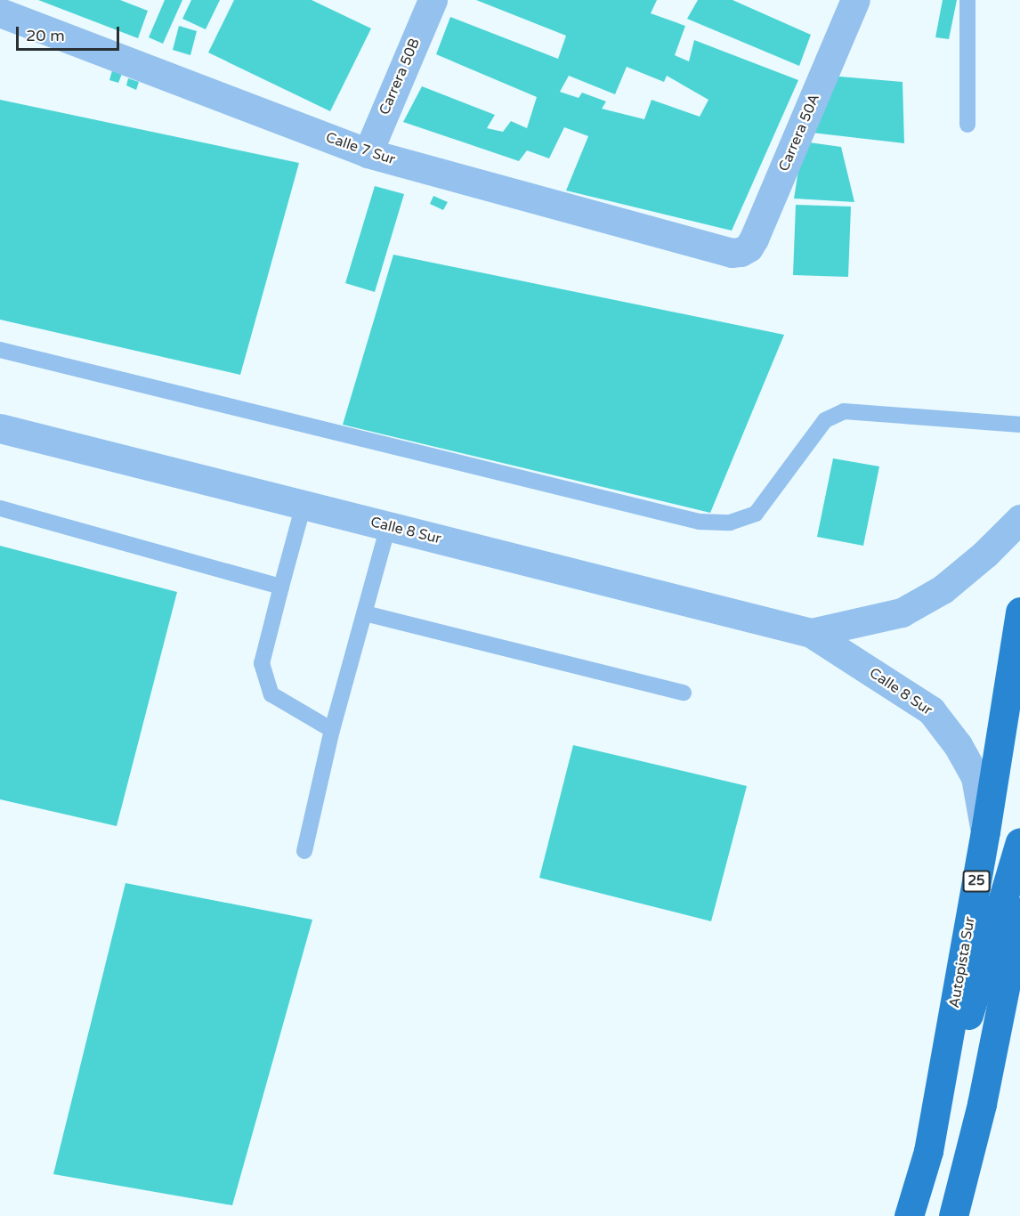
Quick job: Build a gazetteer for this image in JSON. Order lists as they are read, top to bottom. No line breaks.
{"streets":{"highway":["25","Autopista Sur"],"street":["Carrera 50B","Carrera 50A","Calle 7 Sur","Calle 8 Sur"]},"crossings":[["Carrera 50B","Calle 7 Sur"],["Carrera 50A","Calle 7 Sur"],["Calle 8 Sur","Autopista Sur"]],"scale_bar":"20 m"}
